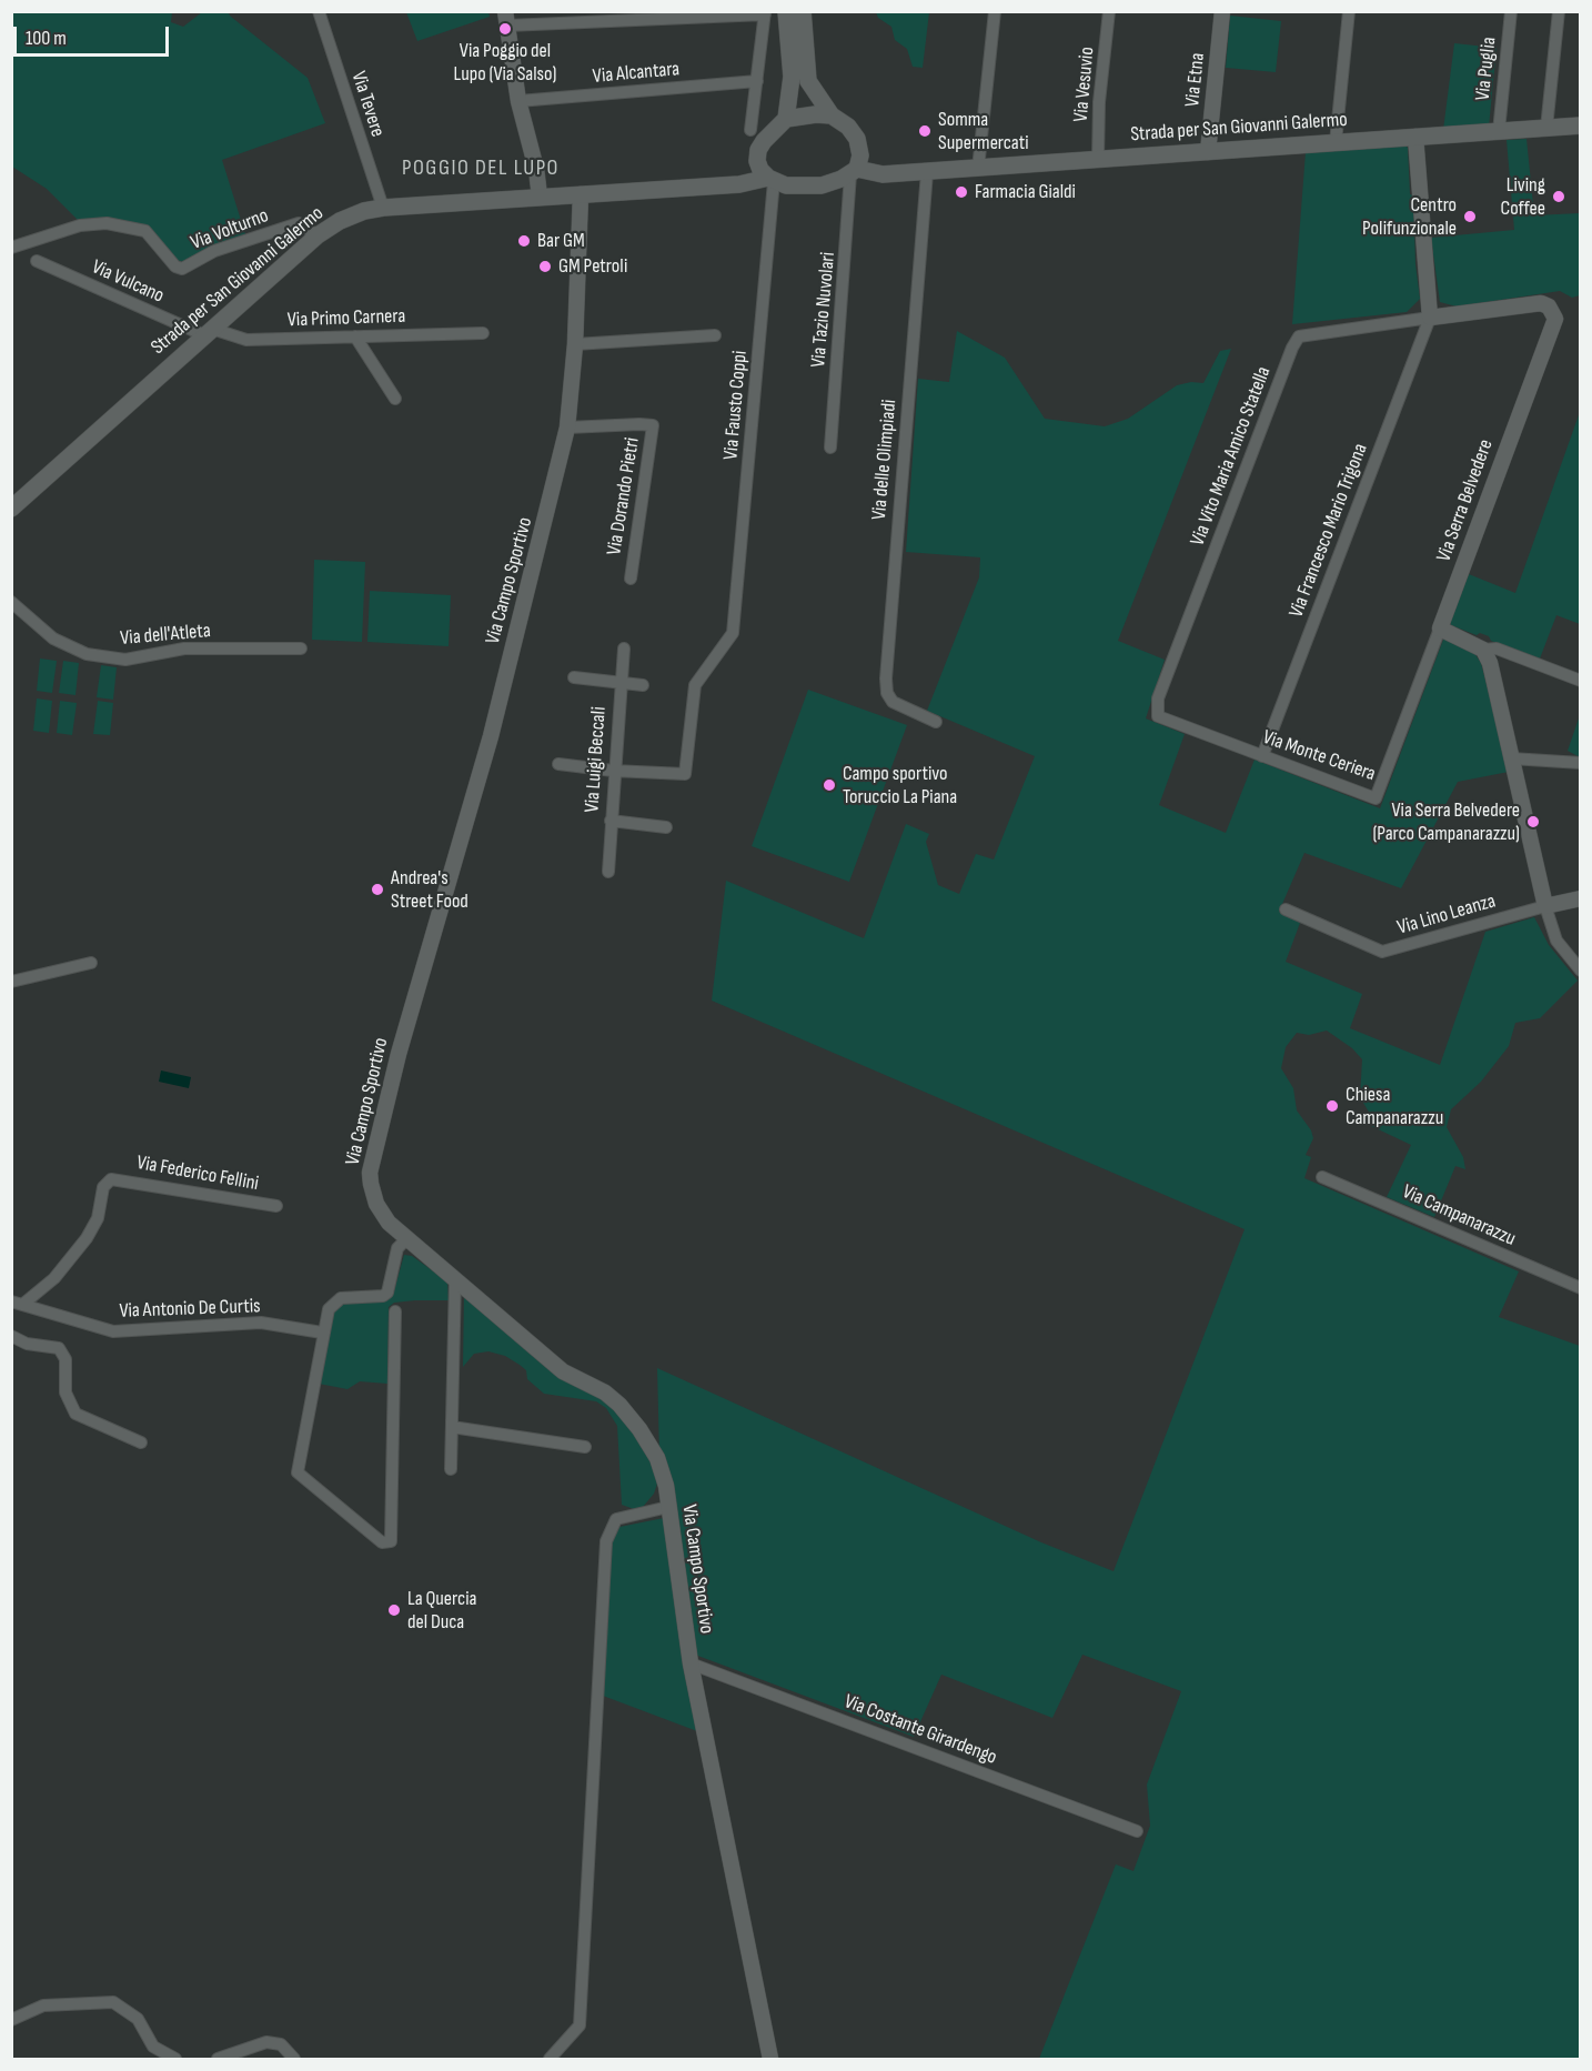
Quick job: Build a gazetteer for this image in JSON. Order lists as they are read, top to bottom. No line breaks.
{"streets":{"main road":["Strada per San Giovanni Galermo"],"street":["Via Puglia","Via Alcantara","Via Etna","Via Vesuvio","Via Tevere","Via Volturno","Via Vulcano","Via Tazio Nuvolari","Via Primo Carnera","Via Fausto Coppi","Via Vito Maria Amico Statella","Via delle Olimpiadi","Via Dorando Pietri","Via Serra Belvedere","Via Francesco Mario Trigona","Via Campo Sportivo","Via dell'Atleta","Via Monte Ceriera","Via Luigi Beccali","Via Lino Leanza","Via Federico Fellini","Via Campanarazzu","Via Antonio De Curtis","Via Costante Girardengo"]},"crossings":[["Via Puglia","Strada per San Giovanni Galermo"],["Via Etna","Strada per San Giovanni Galermo"],["Via Vesuvio","Strada per San Giovanni Galermo"],["Via Tevere","Strada per San Giovanni Galermo"],["Strada per San Giovanni Galermo","Via Volturno"],["Strada per San Giovanni Galermo","Via Vulcano"],["Strada per San Giovanni Galermo","Via Tazio Nuvolari"],["Strada per San Giovanni Galermo","Via Primo Carnera"],["Strada per San Giovanni Galermo","Via Fausto Coppi"],["Strada per San Giovanni Galermo","Via delle Olimpiadi"],["Strada per San Giovanni Galermo","Via Campo Sportivo"],["Via Vulcano","Via Primo Carnera"],["Via Tazio Nuvolari","Via Fausto Coppi"],["Via Fausto Coppi","Via Luigi Beccali"],["Via Vito Maria Amico Statella","Via Serra Belvedere"],["Via Vito Maria Amico Statella","Via Francesco Mario Trigona"],["Via Vito Maria Amico Statella","Via Monte Ceriera"],["Via Dorando Pietri","Via Campo Sportivo"],["Via Serra Belvedere","Via Francesco Mario Trigona"],["Via Serra Belvedere","Via Monte Ceriera"],["Via Francesco Mario Trigona","Via Monte Ceriera"],["Via Campo Sportivo","Via Costante Girardengo"],["Via Federico Fellini","Via Antonio De Curtis"]],"districts":["POGGIO DEL LUPO"],"places":["Via Poggio del Lupo (Via Salso)","Somma Supermercati","Farmacia Gialdi","Living Coffee","Centro Polifunzionale","Bar GM","GM Petroli","Campo sportivo Toruccio La Piana","Via Serra Belvedere (Parco Campanarazzu)","Andrea's Street Food","Chiesa Campanarazzu","La Quercia del Duca"],"scale_bar":"100 m"}
